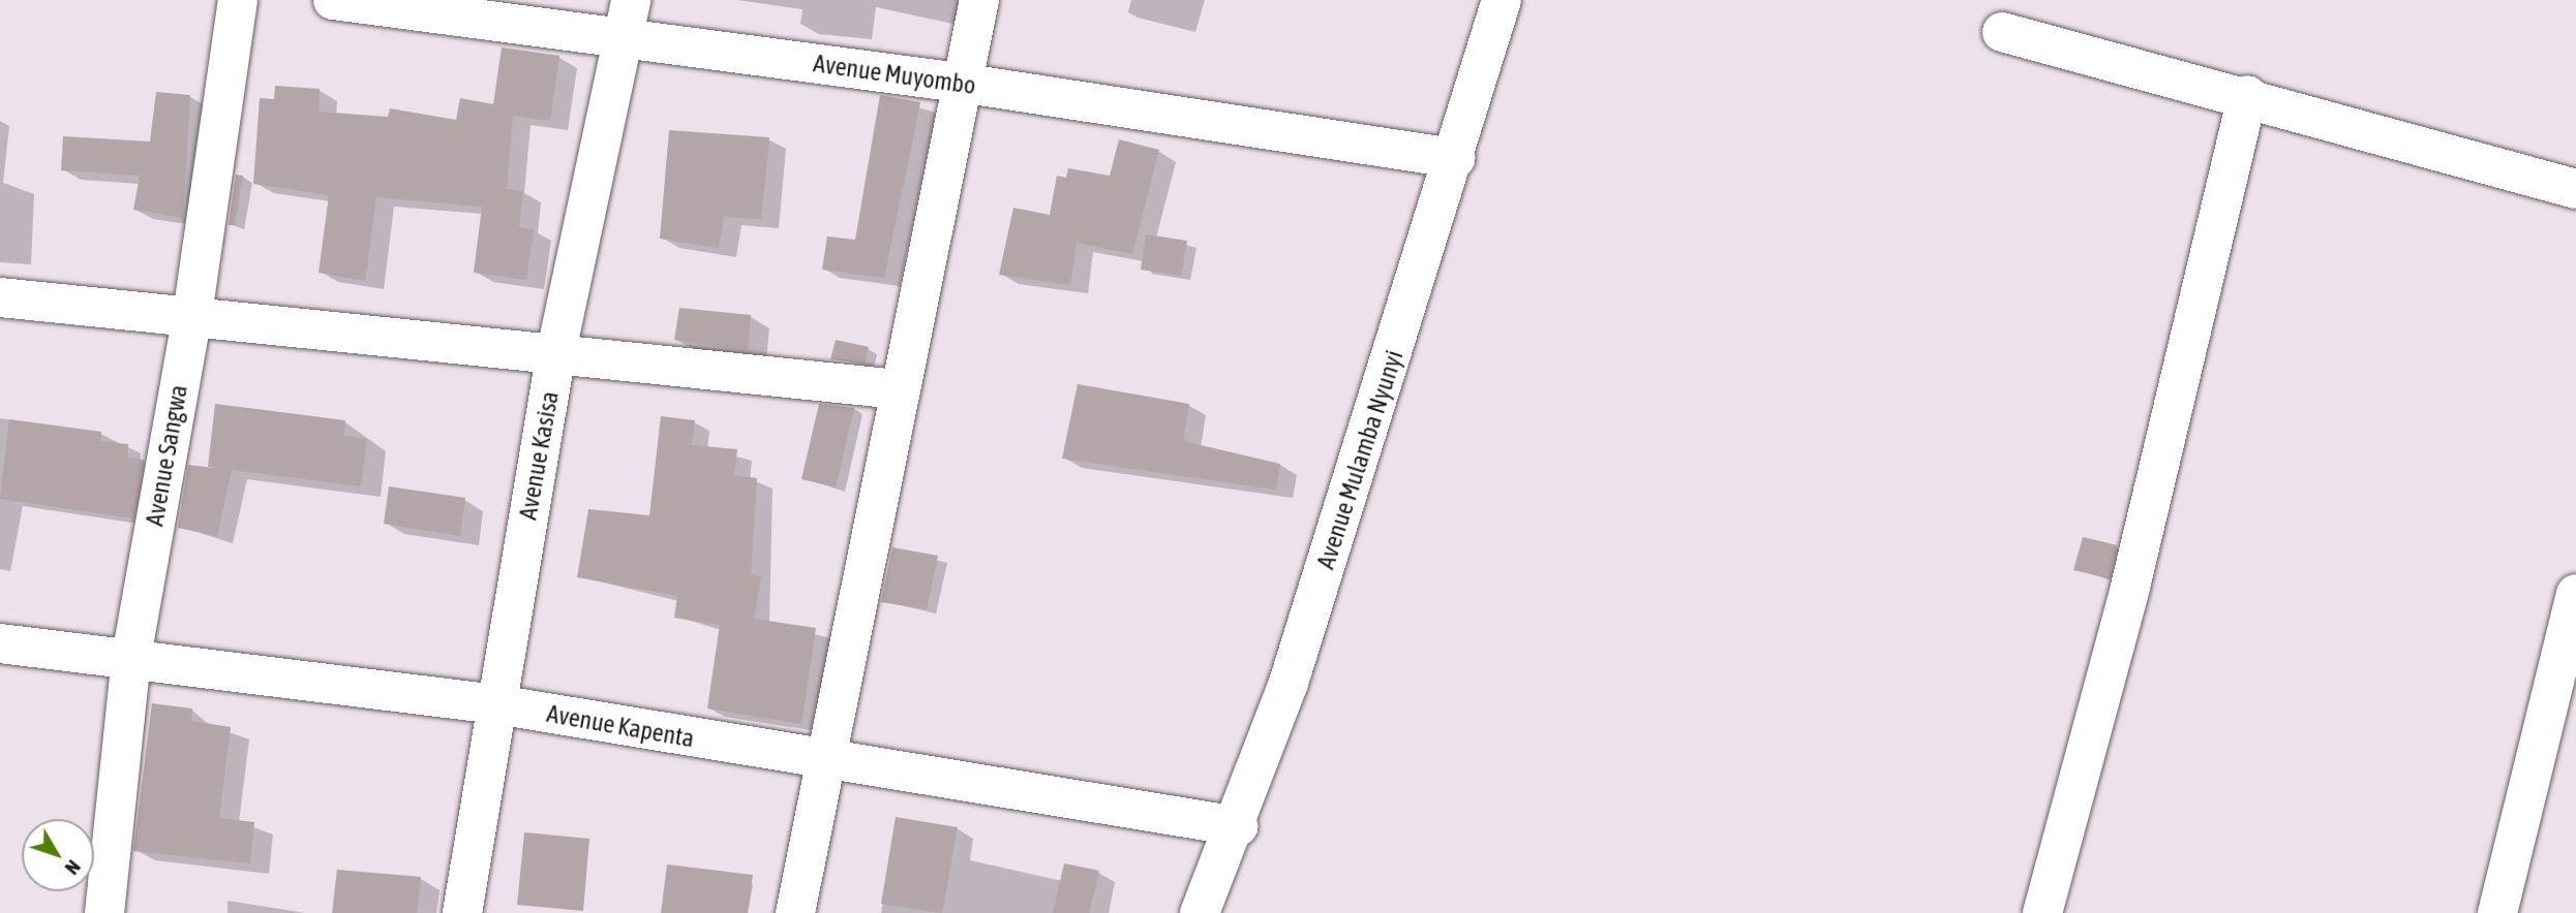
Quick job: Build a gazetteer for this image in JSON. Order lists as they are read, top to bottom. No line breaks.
{"streets":{"street":["Avenue Muyombo","Avenue Sangwa","Avenue Kasisa","Avenue Mulamba Nyunyi","Avenue Kapenta"]},"crossings":[["Avenue Muyombo","Avenue Kasisa"],["Avenue Muyombo","Avenue Mulamba Nyunyi"],["Avenue Sangwa","Avenue Kapenta"],["Avenue Kasisa","Avenue Kapenta"],["Avenue Mulamba Nyunyi","Avenue Kapenta"]],"north":"bottom right"}
